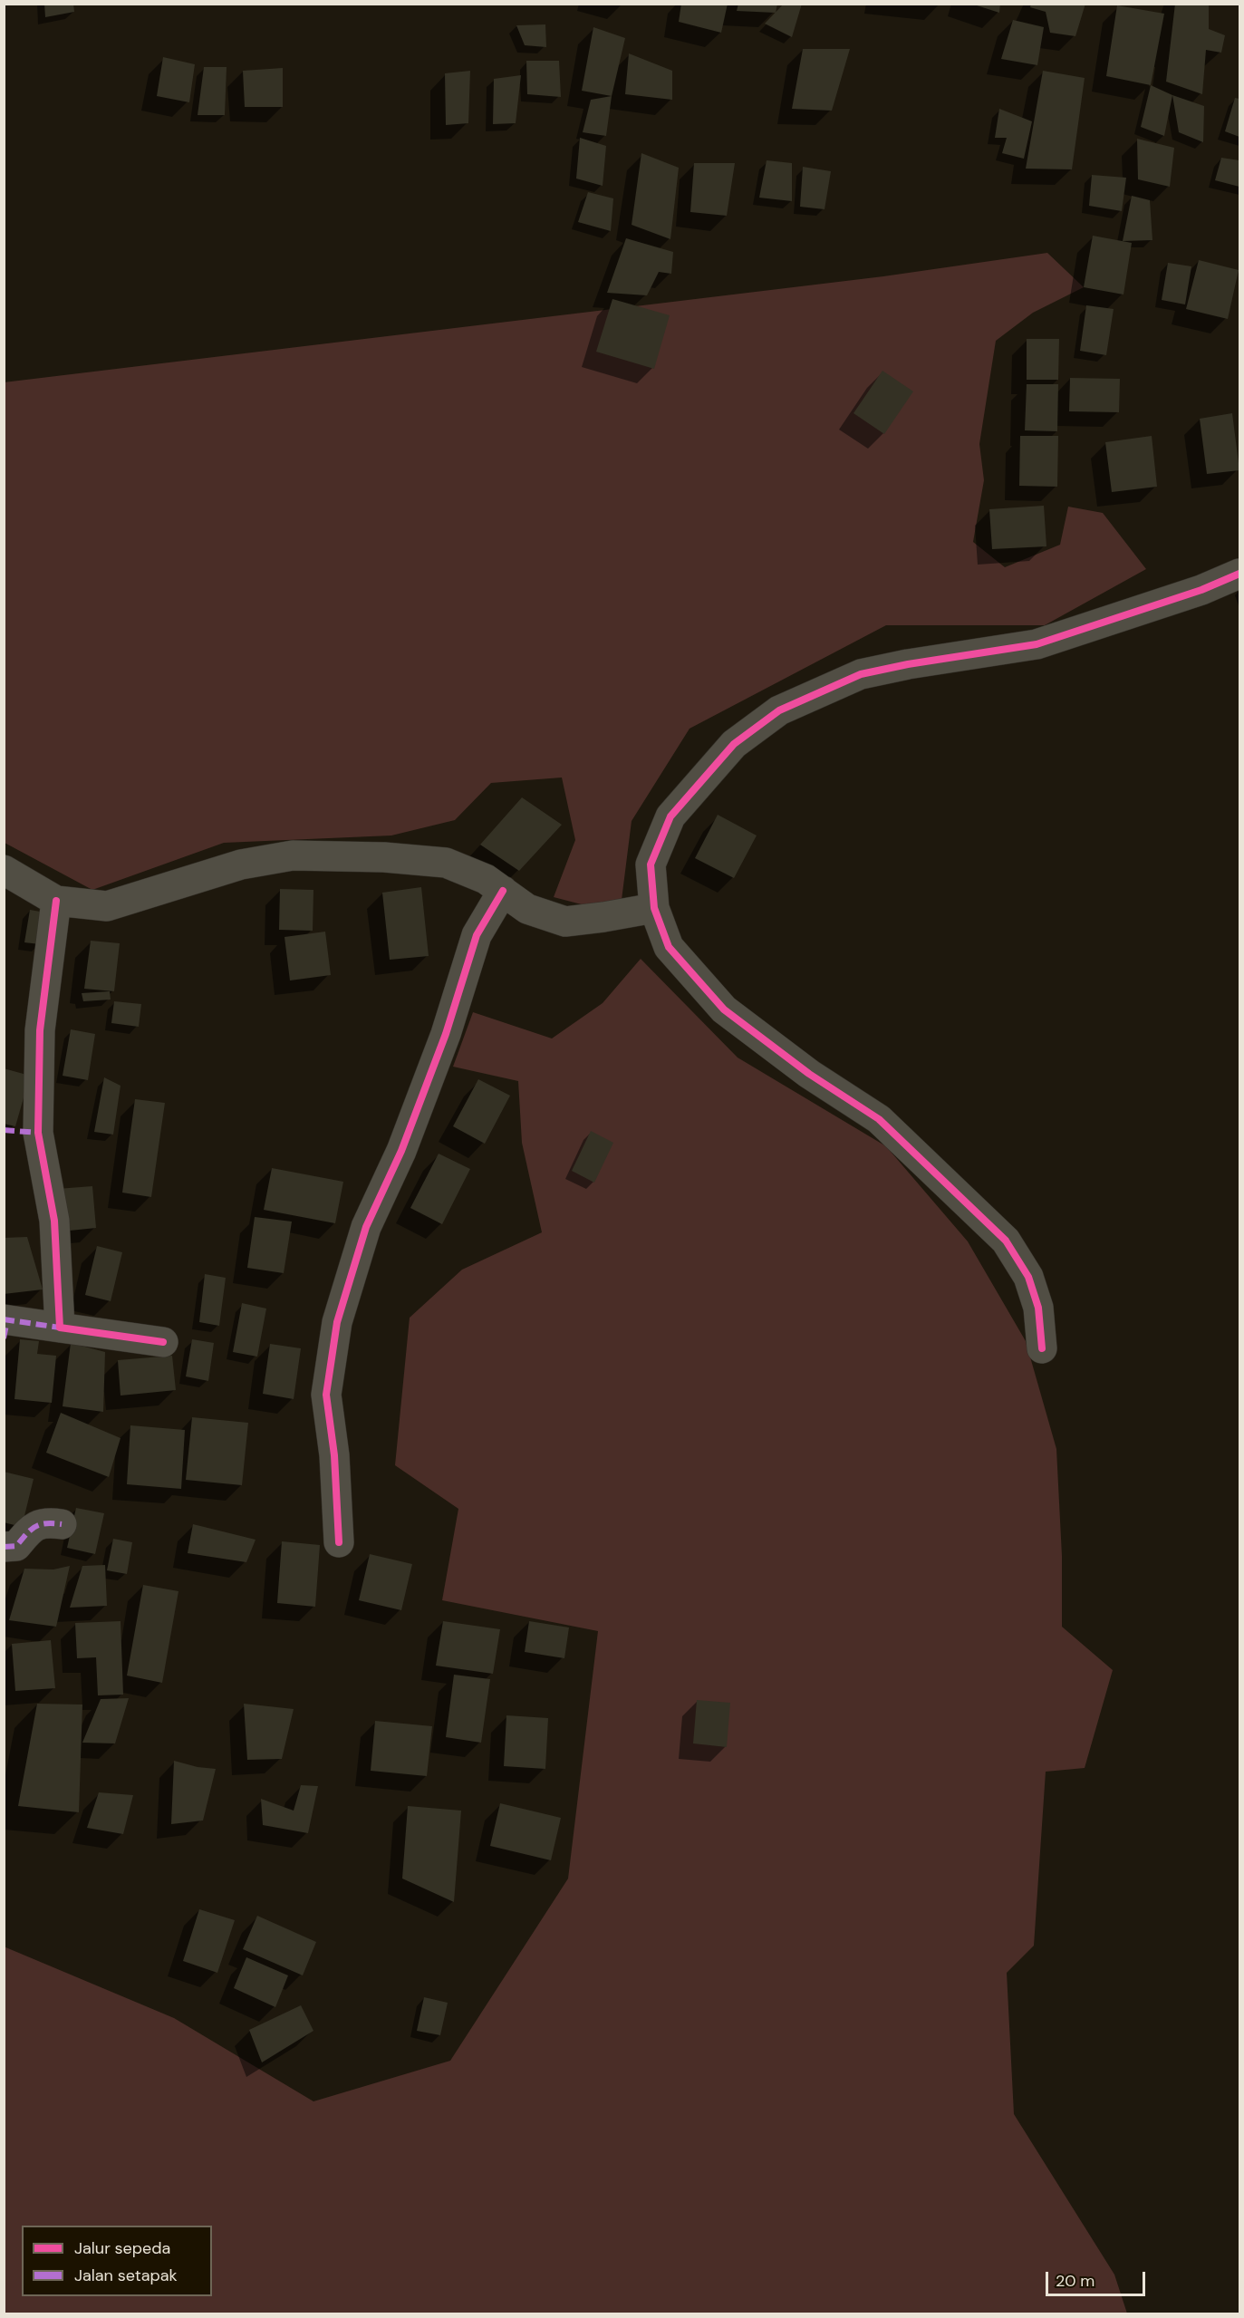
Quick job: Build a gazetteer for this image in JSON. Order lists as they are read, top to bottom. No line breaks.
{"legend":["Jalur sepeda","Jalan setapak"],"scale_bar":"20 m"}
